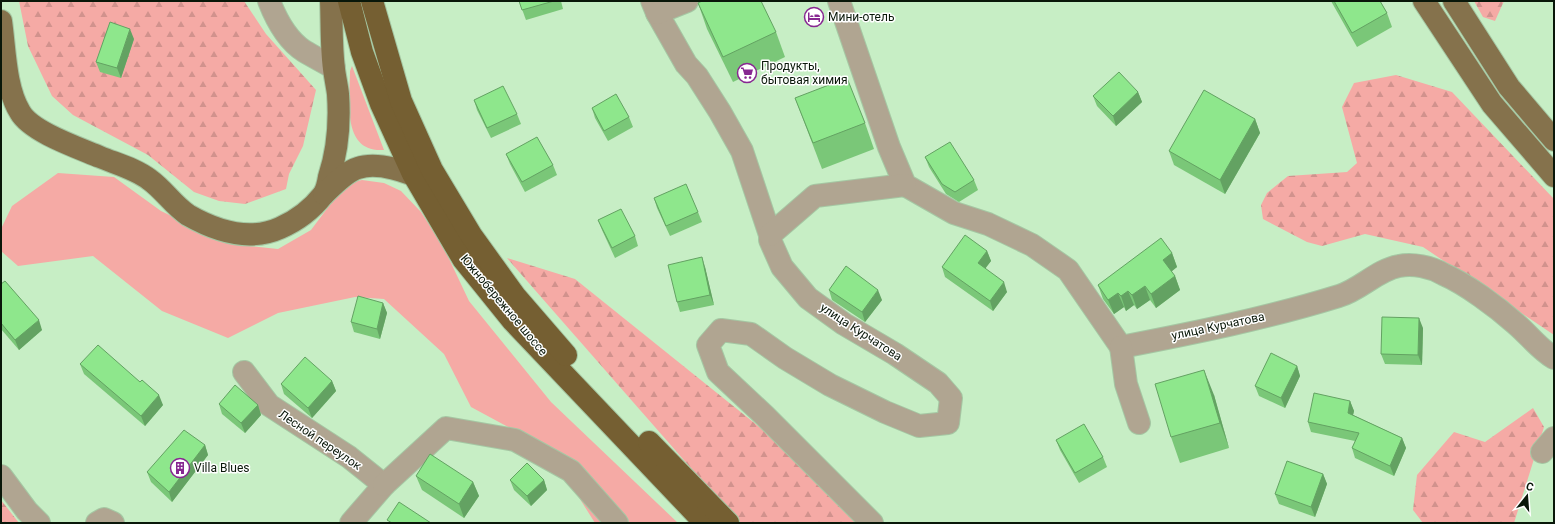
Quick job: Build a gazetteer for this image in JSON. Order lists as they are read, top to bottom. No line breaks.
{"streets":{"highway":["Южнобережное шоссе"],"street":["улица Курчатова","Лесной переулок"]},"places":{"hotel":["Мини-отель"],"supermarket":["Продукты, бытовая химия"],"building":["Villa Blues"]},"north":"top"}
